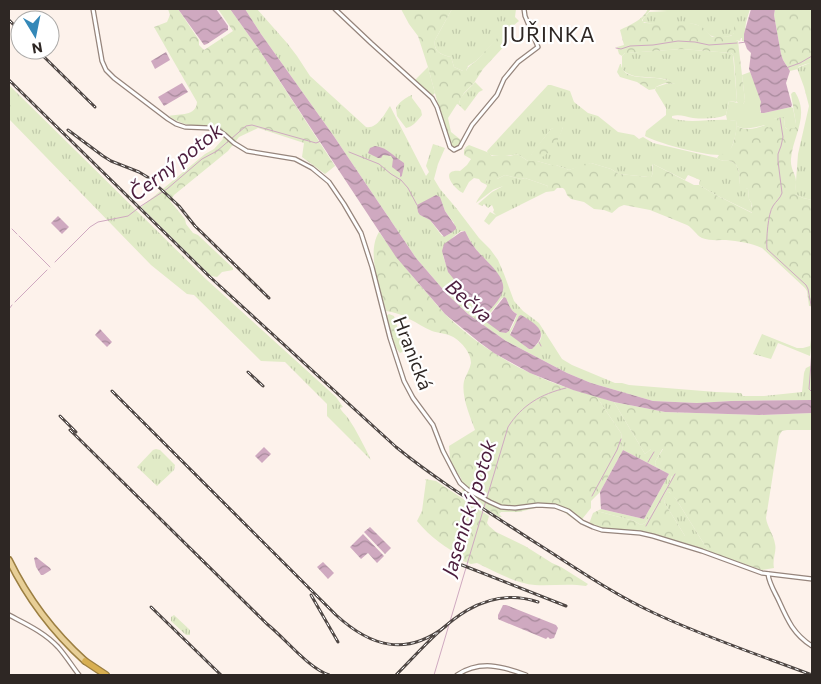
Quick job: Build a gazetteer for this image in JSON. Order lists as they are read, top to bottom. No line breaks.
{"streets":{"street":["Hranická"]},"districts":["JUŘINKA"],"water":["Černý potok","Bečva","Jasenický potok"],"north":"bottom"}
